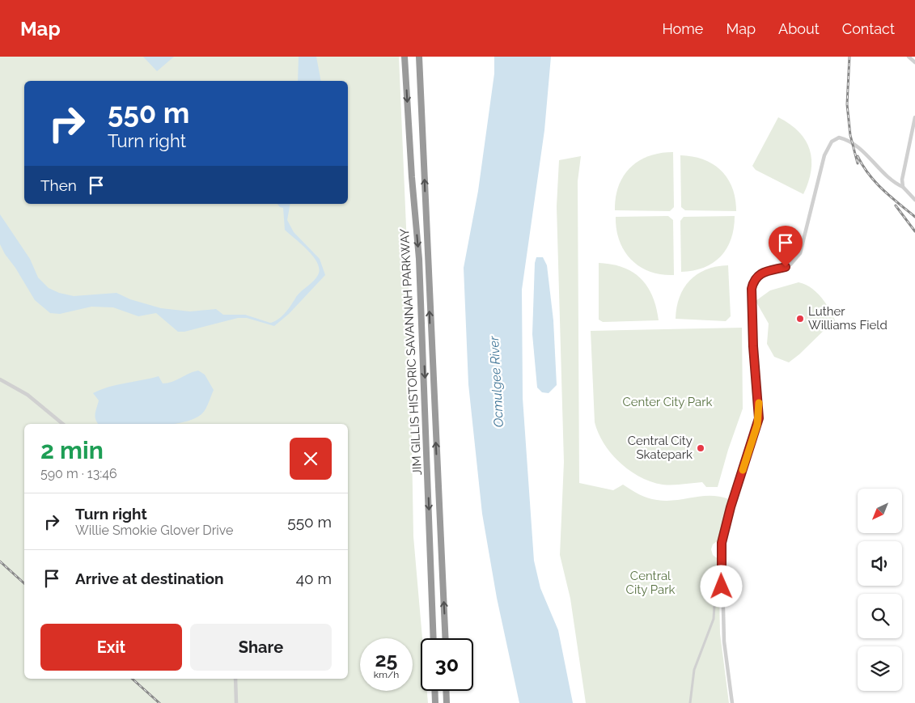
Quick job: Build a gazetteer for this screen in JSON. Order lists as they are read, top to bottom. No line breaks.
{"streets":{"highway":["JIM GILLIS HISTORIC SAVANNAH PARKWAY"]},"water":["Ocmulgee River"],"parks":["Center City Park","Central City Park"],"places":["Luther Williams Field","Central City Skatepark"],"north":"bottom left","page":{"header":"Map","nav":["Home","Map","About","Contact"],"turn":["550 m","Turn right"],"then":"Then","heading":["2 min","590 m · 13:46"],"list":[{"name":"Turn right","note":"Willie Smokie Glover Drive","value":"550 m"},{"name":"Arrive at destination","value":"40 m"}],"buttons":["Exit","Share"],"speed":"25 km/h","limit":"30"}}
